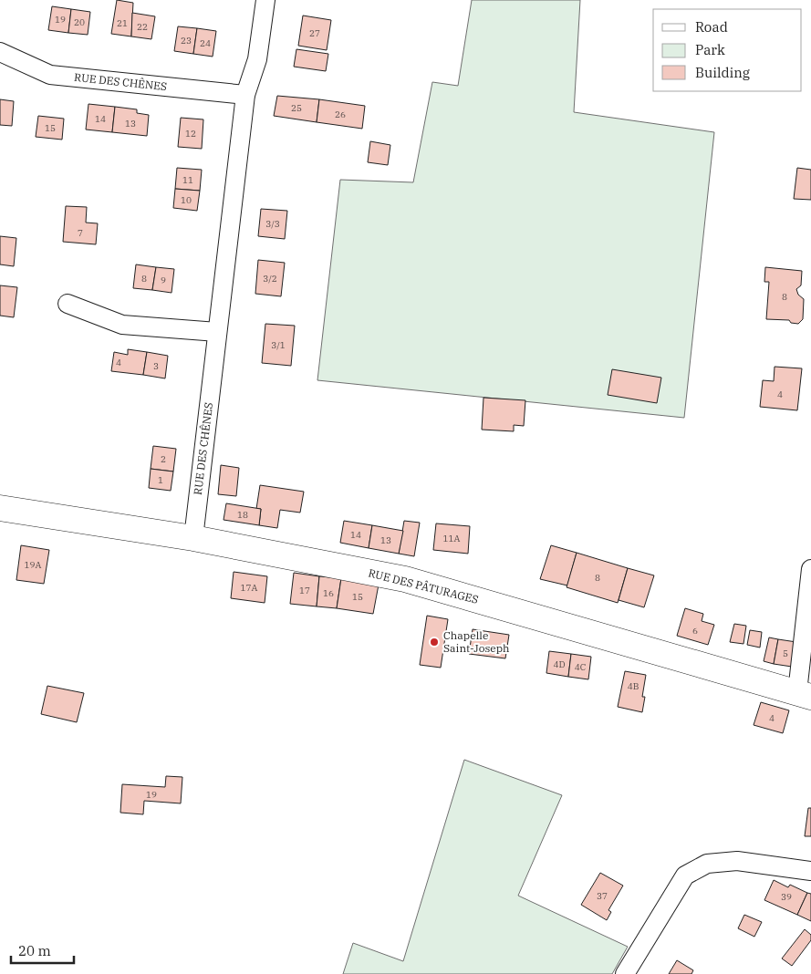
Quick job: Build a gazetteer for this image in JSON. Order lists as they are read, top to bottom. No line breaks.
{"streets":{"street":["RUE DES CHÊNES","RUE DES PÂTURAGES"]},"crossings":[["RUE DES CHÊNES","RUE DES PÂTURAGES"]],"places":["Chapelle Saint-Joseph"],"house_numbers":["19","20","21","22","27","23","24","25","26","14","13","15","12","11","10","3/3","7","8","3/2","9","8","3/1","4","3","4","2","1","18","14","11A","13","19A","8","17A","17","16","15","6","5","4D","4C","4B","4","19","37","39"],"legend":["Road","Park","Building"],"scale_bar":"20 m"}
